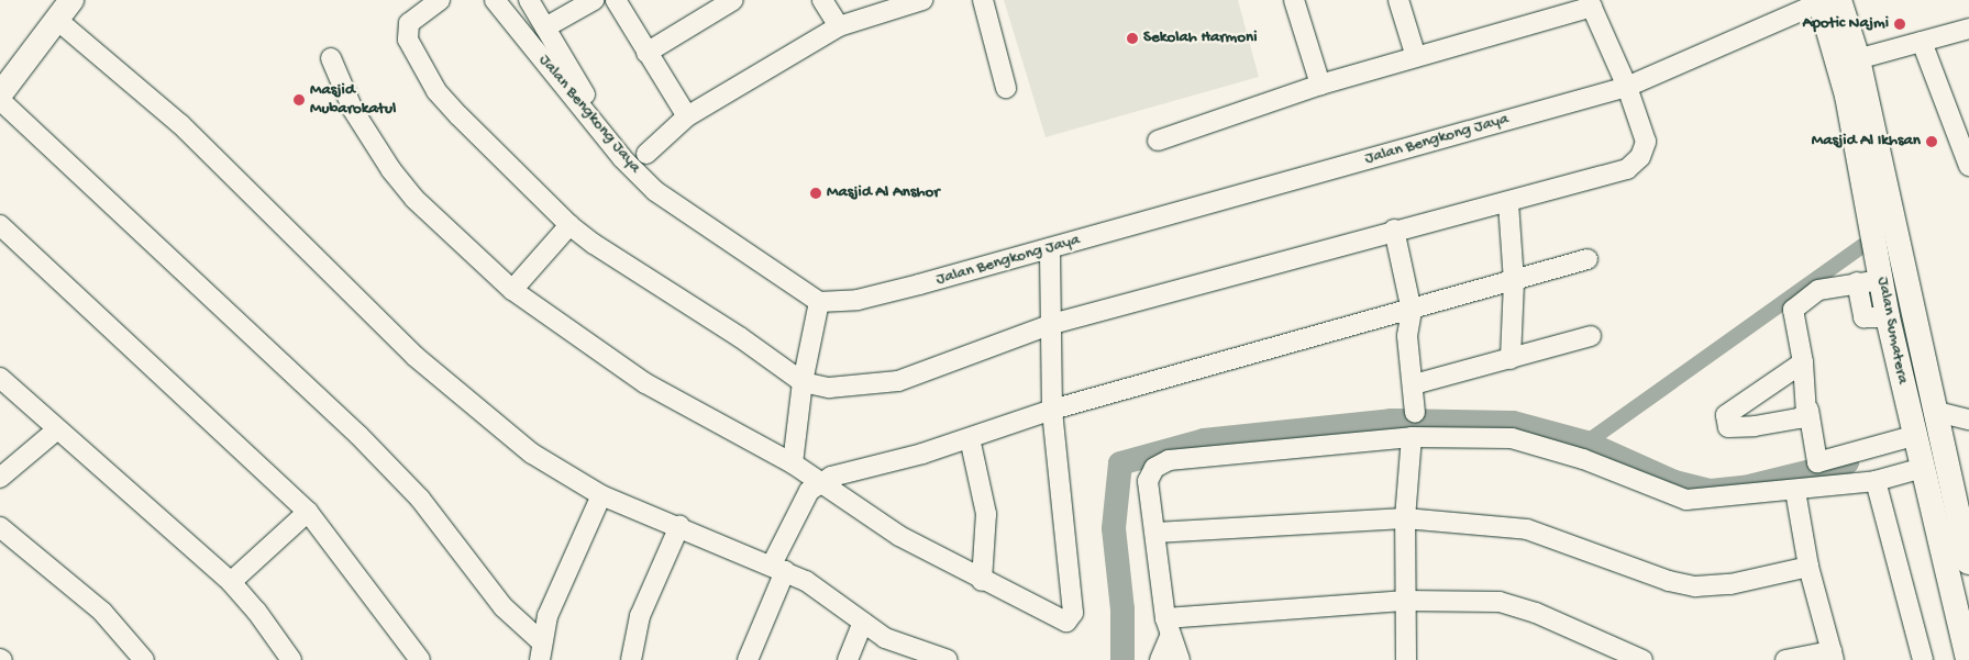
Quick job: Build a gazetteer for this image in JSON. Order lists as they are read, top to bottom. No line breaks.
{"streets":{"main road":["Jalan Sumatera"],"street":["Jalan Bengkong Jaya"]},"crossings":[["Jalan Bengkong Jaya","Jalan Sumatera"]],"places":["Apotic Najmi","Sekolah Harmoni","Masjid Mubarokatul","Masjid Al Ikhsan","Masjid Al Anshor"]}
